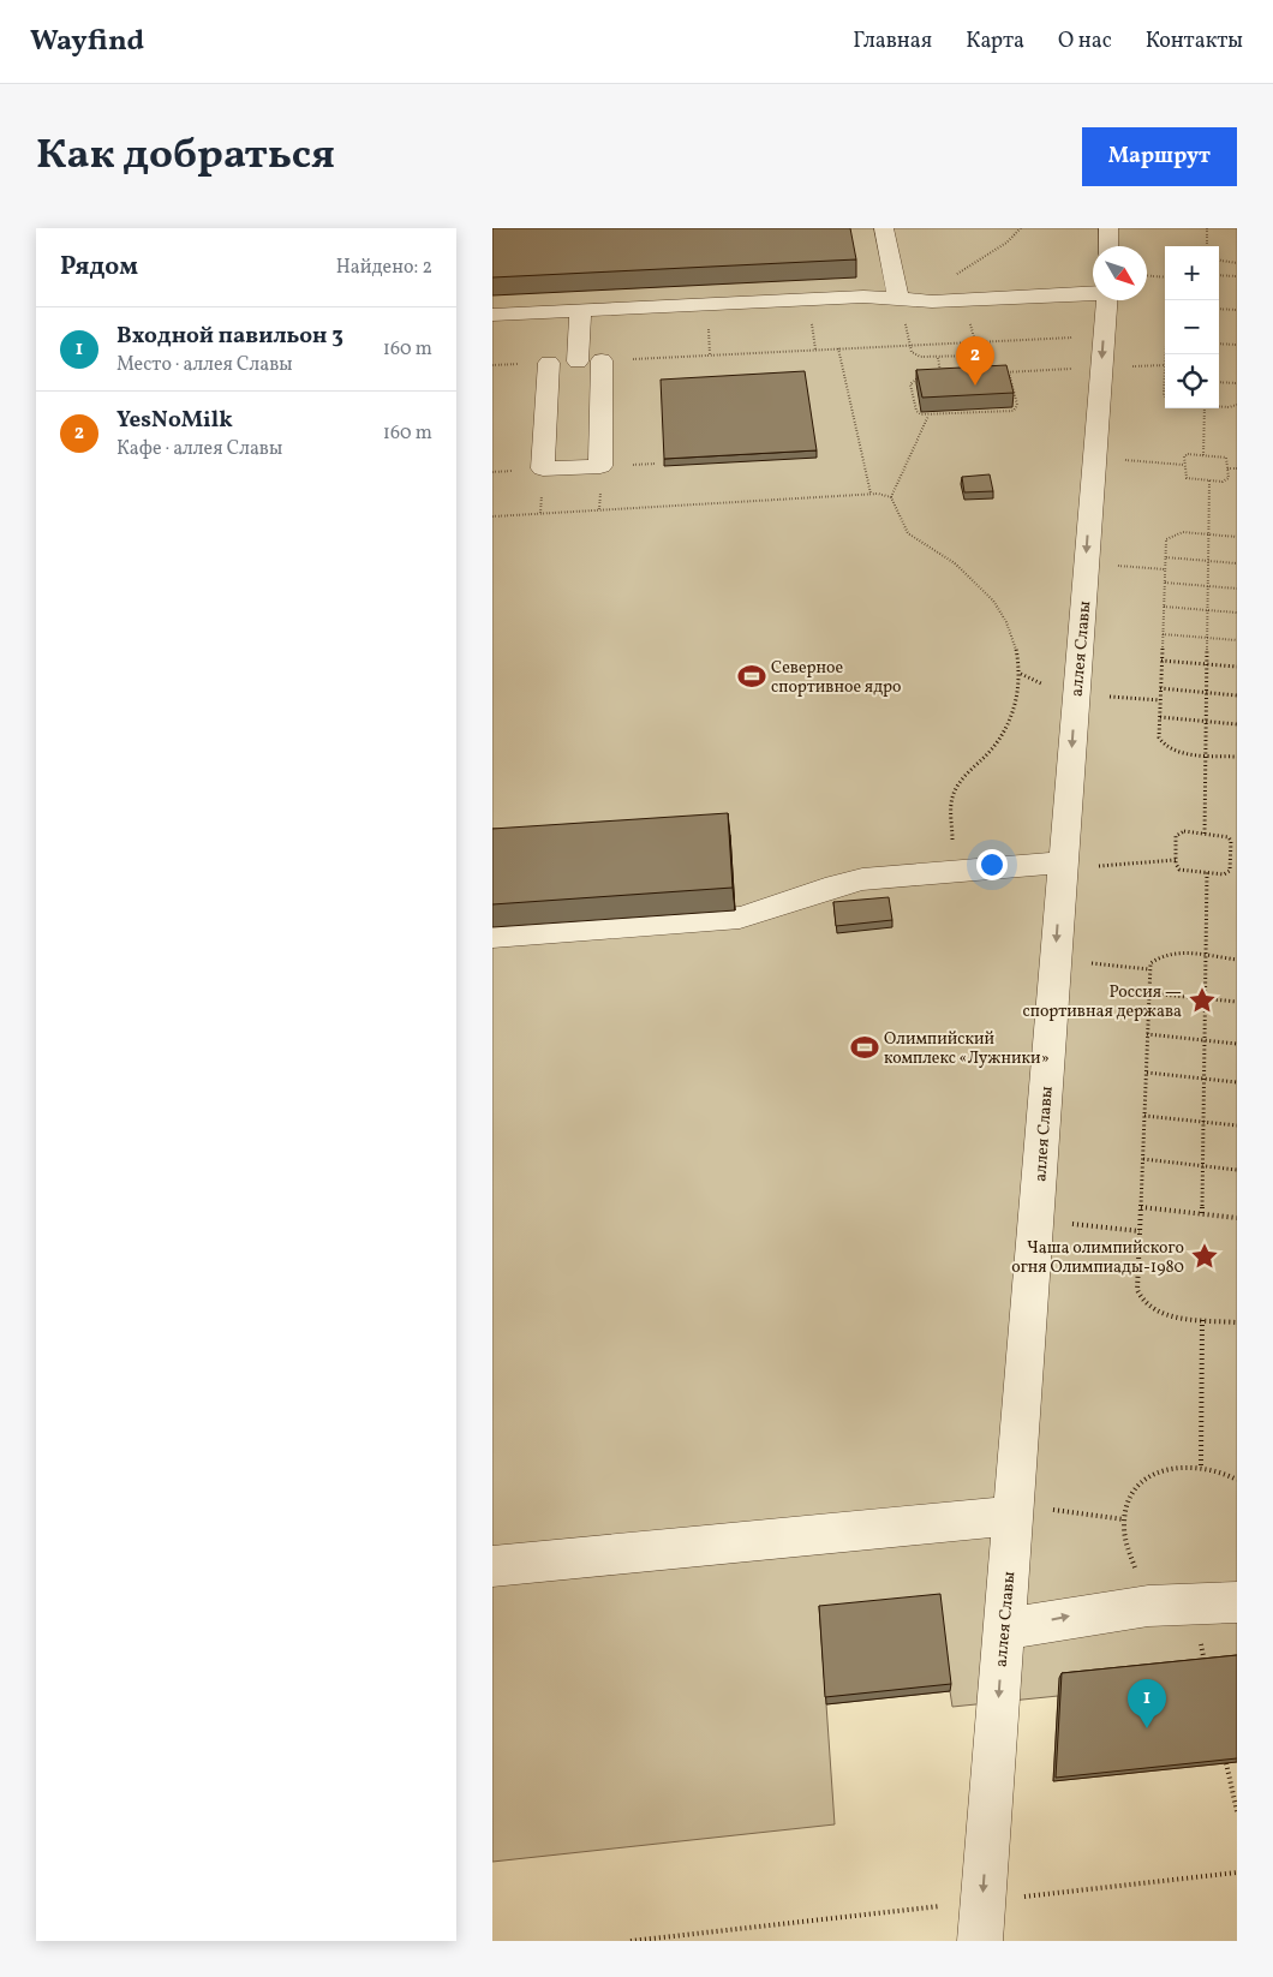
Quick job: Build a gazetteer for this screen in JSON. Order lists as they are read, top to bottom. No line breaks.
{"streets":{"street":["аллея Славы"]},"one_way":["аллея Славы"],"places":{"sports":["Северное спортивное ядро","Олимпийский комплекс «Лужники»"],"place":["Россия — спортивная держава","Чаша олимпийского огня Олимпиады-1980"]},"north":"bottom right","page":{"header":"Wayfind","nav":["Главная","Карта","О нас","Контакты"],"title":"Как добраться","buttons":"Маршрут","heading":["Рядом","Найдено: 2"],"map_buttons":["+","−"],"list":[{"mark":"1","name":"Входной павильон 3","note":"Место · аллея Славы","value":"160 m"},{"mark":"2","name":"YesNoMilk","note":"Кафе · аллея Славы","value":"160 m"}],"pins":["2","1"]}}
